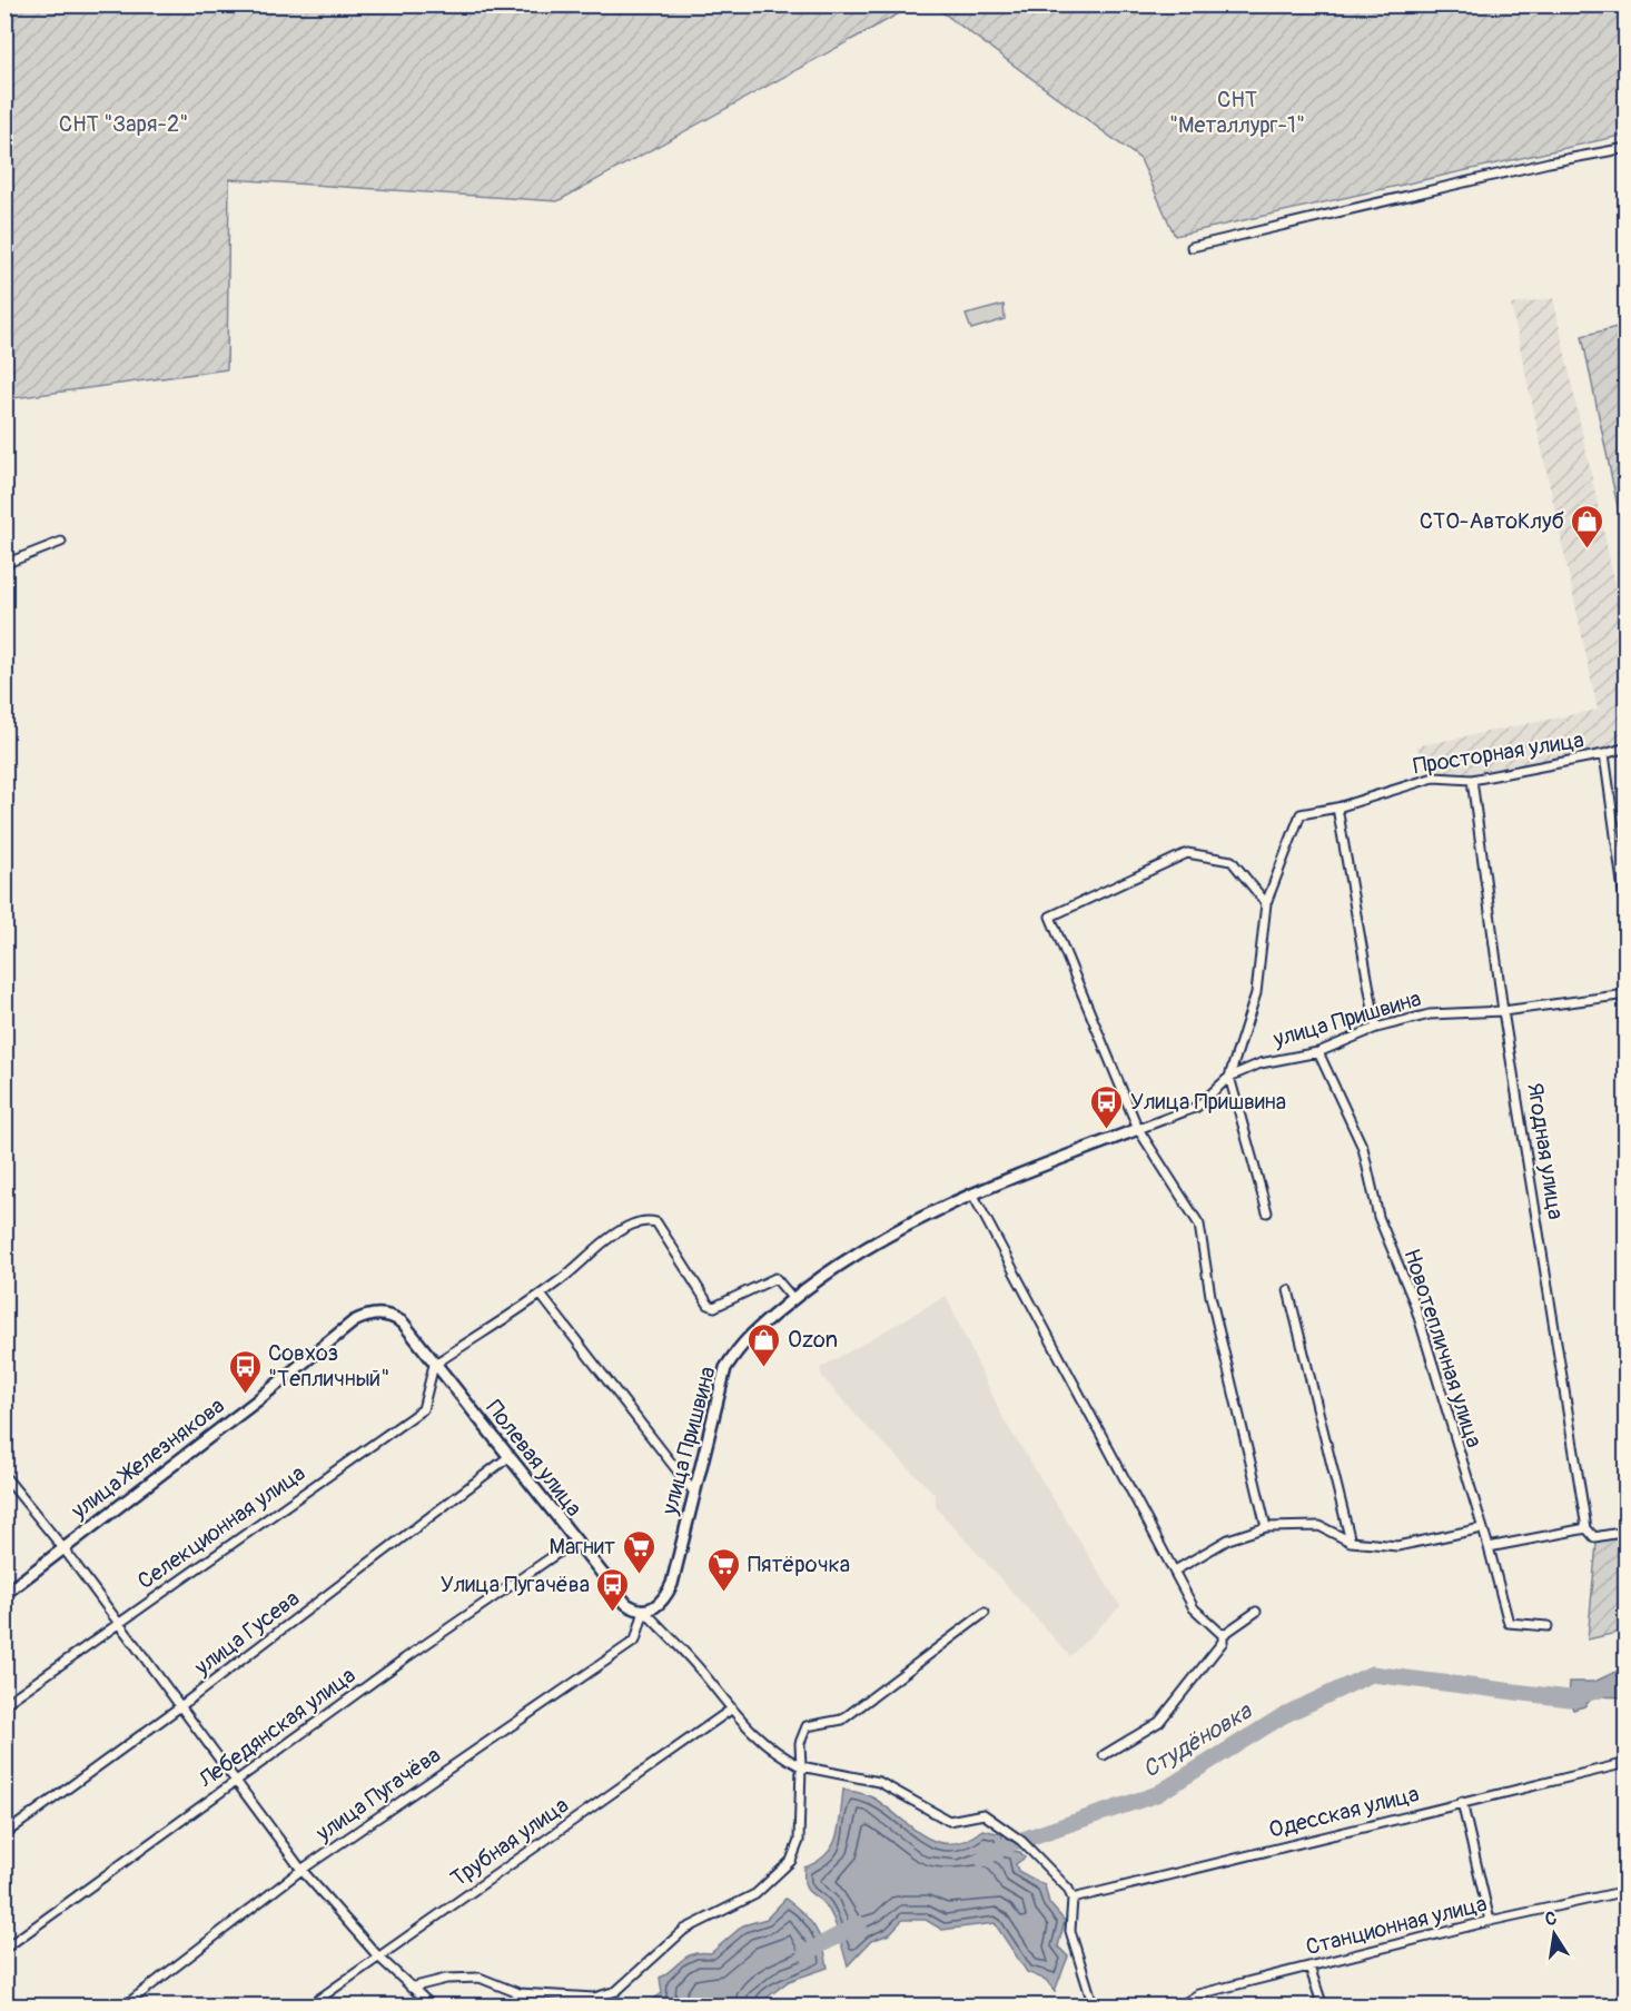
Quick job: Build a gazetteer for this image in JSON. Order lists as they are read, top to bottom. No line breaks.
{"streets":{"street":["Просторная улица","улица Пришвина","Ягодная улица","Новотепличная улица","улица Железнякова","Полевая улица","Селекционная улица","улица Гусева","Лебедянская улица","улица Пугачёва","Одесская улица","Трубная улица","Станционная улица"]},"crossings":[["Просторная улица","Ягодная улица"],["улица Пришвина","Ягодная улица"],["улица Пришвина","Новотепличная улица"],["улица Пришвина","Полевая улица"],["улица Пришвина","улица Пугачёва"],["улица Железнякова","Полевая улица"],["Полевая улица","Селекционная улица"],["Полевая улица","улица Гусева"],["Полевая улица","Лебедянская улица"],["Полевая улица","улица Пугачёва"],["Полевая улица","Одесская улица"],["Полевая улица","Трубная улица"]],"water":["Студёновка"],"parks":["СНТ \"Металлург-1\"","СНТ \"Заря-2\""],"places":{"shop":["СТО-АвтоКлуб","Ozon"],"bus stop":["Улица Пришвина","Совхоз \"Тепличный\"","Улица Пугачёва"],"supermarket":["Магнит","Пятёрочка"]},"north":"top"}
